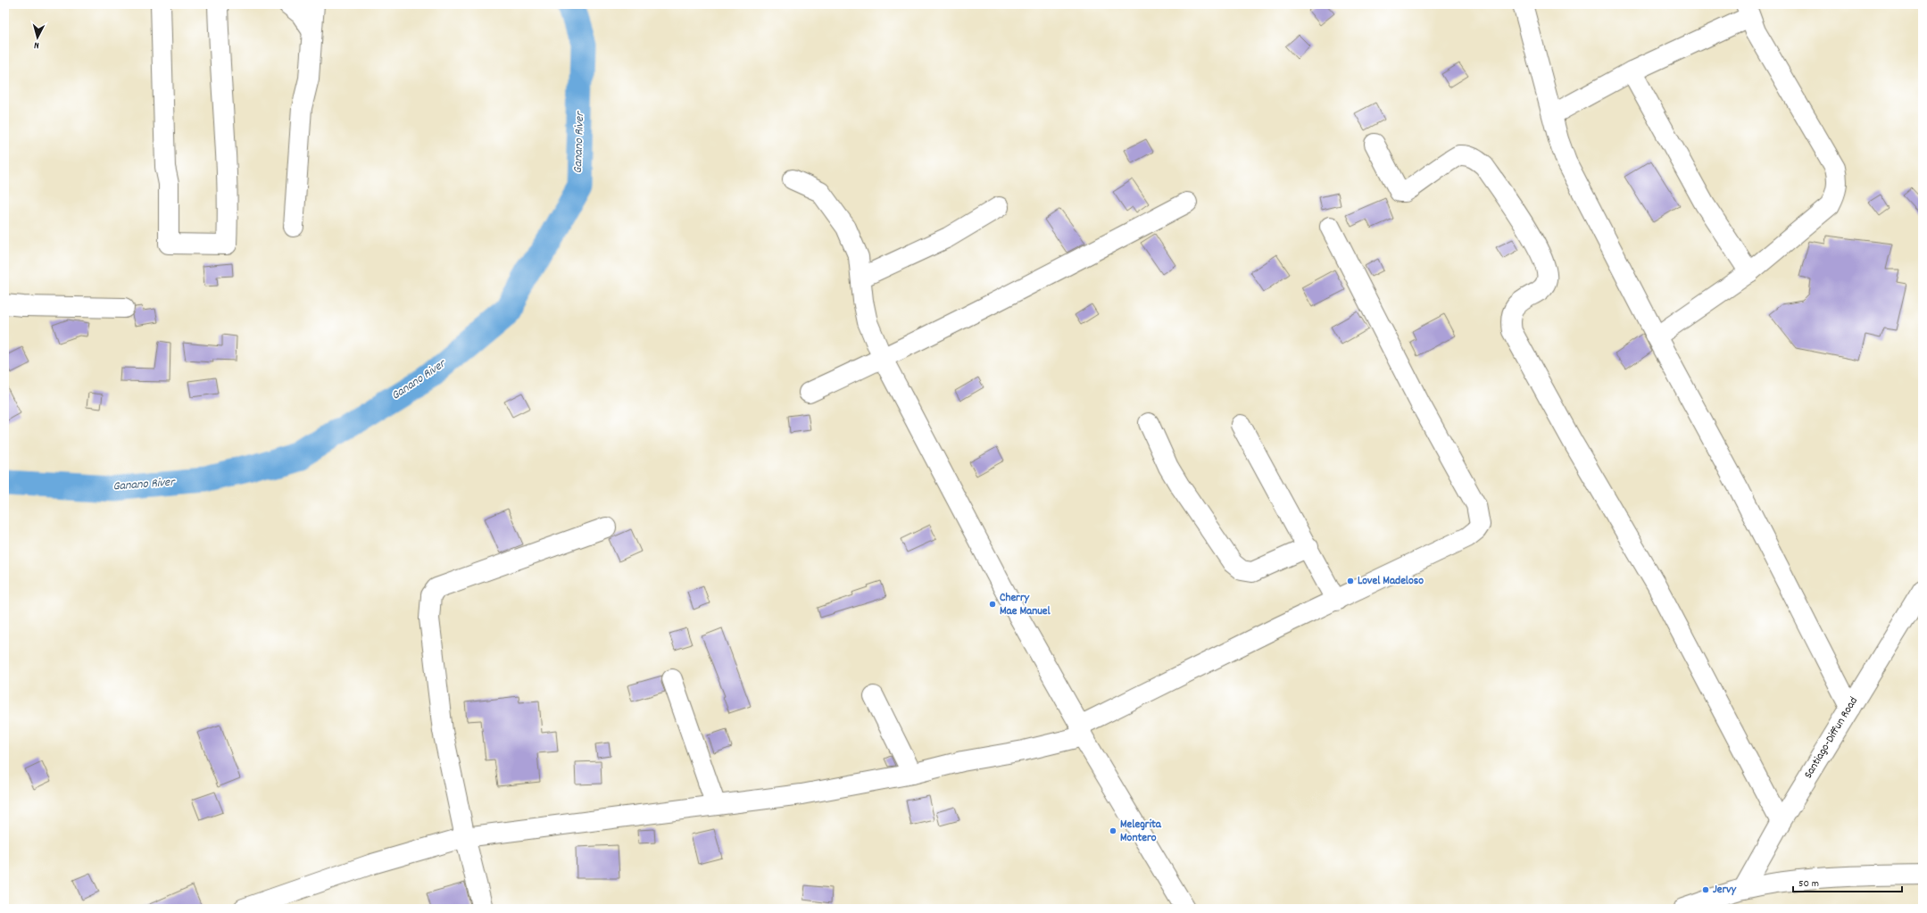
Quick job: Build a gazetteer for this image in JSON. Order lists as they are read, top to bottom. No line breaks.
{"streets":{"street":["Santiago-Diffun Road"]},"water":["Ganano River"],"places":["Lovel Madeloso","Cherry Mae Manuel","Melegrita Montero","Jervy"],"scale_bar":"50 m","north":"bottom"}
